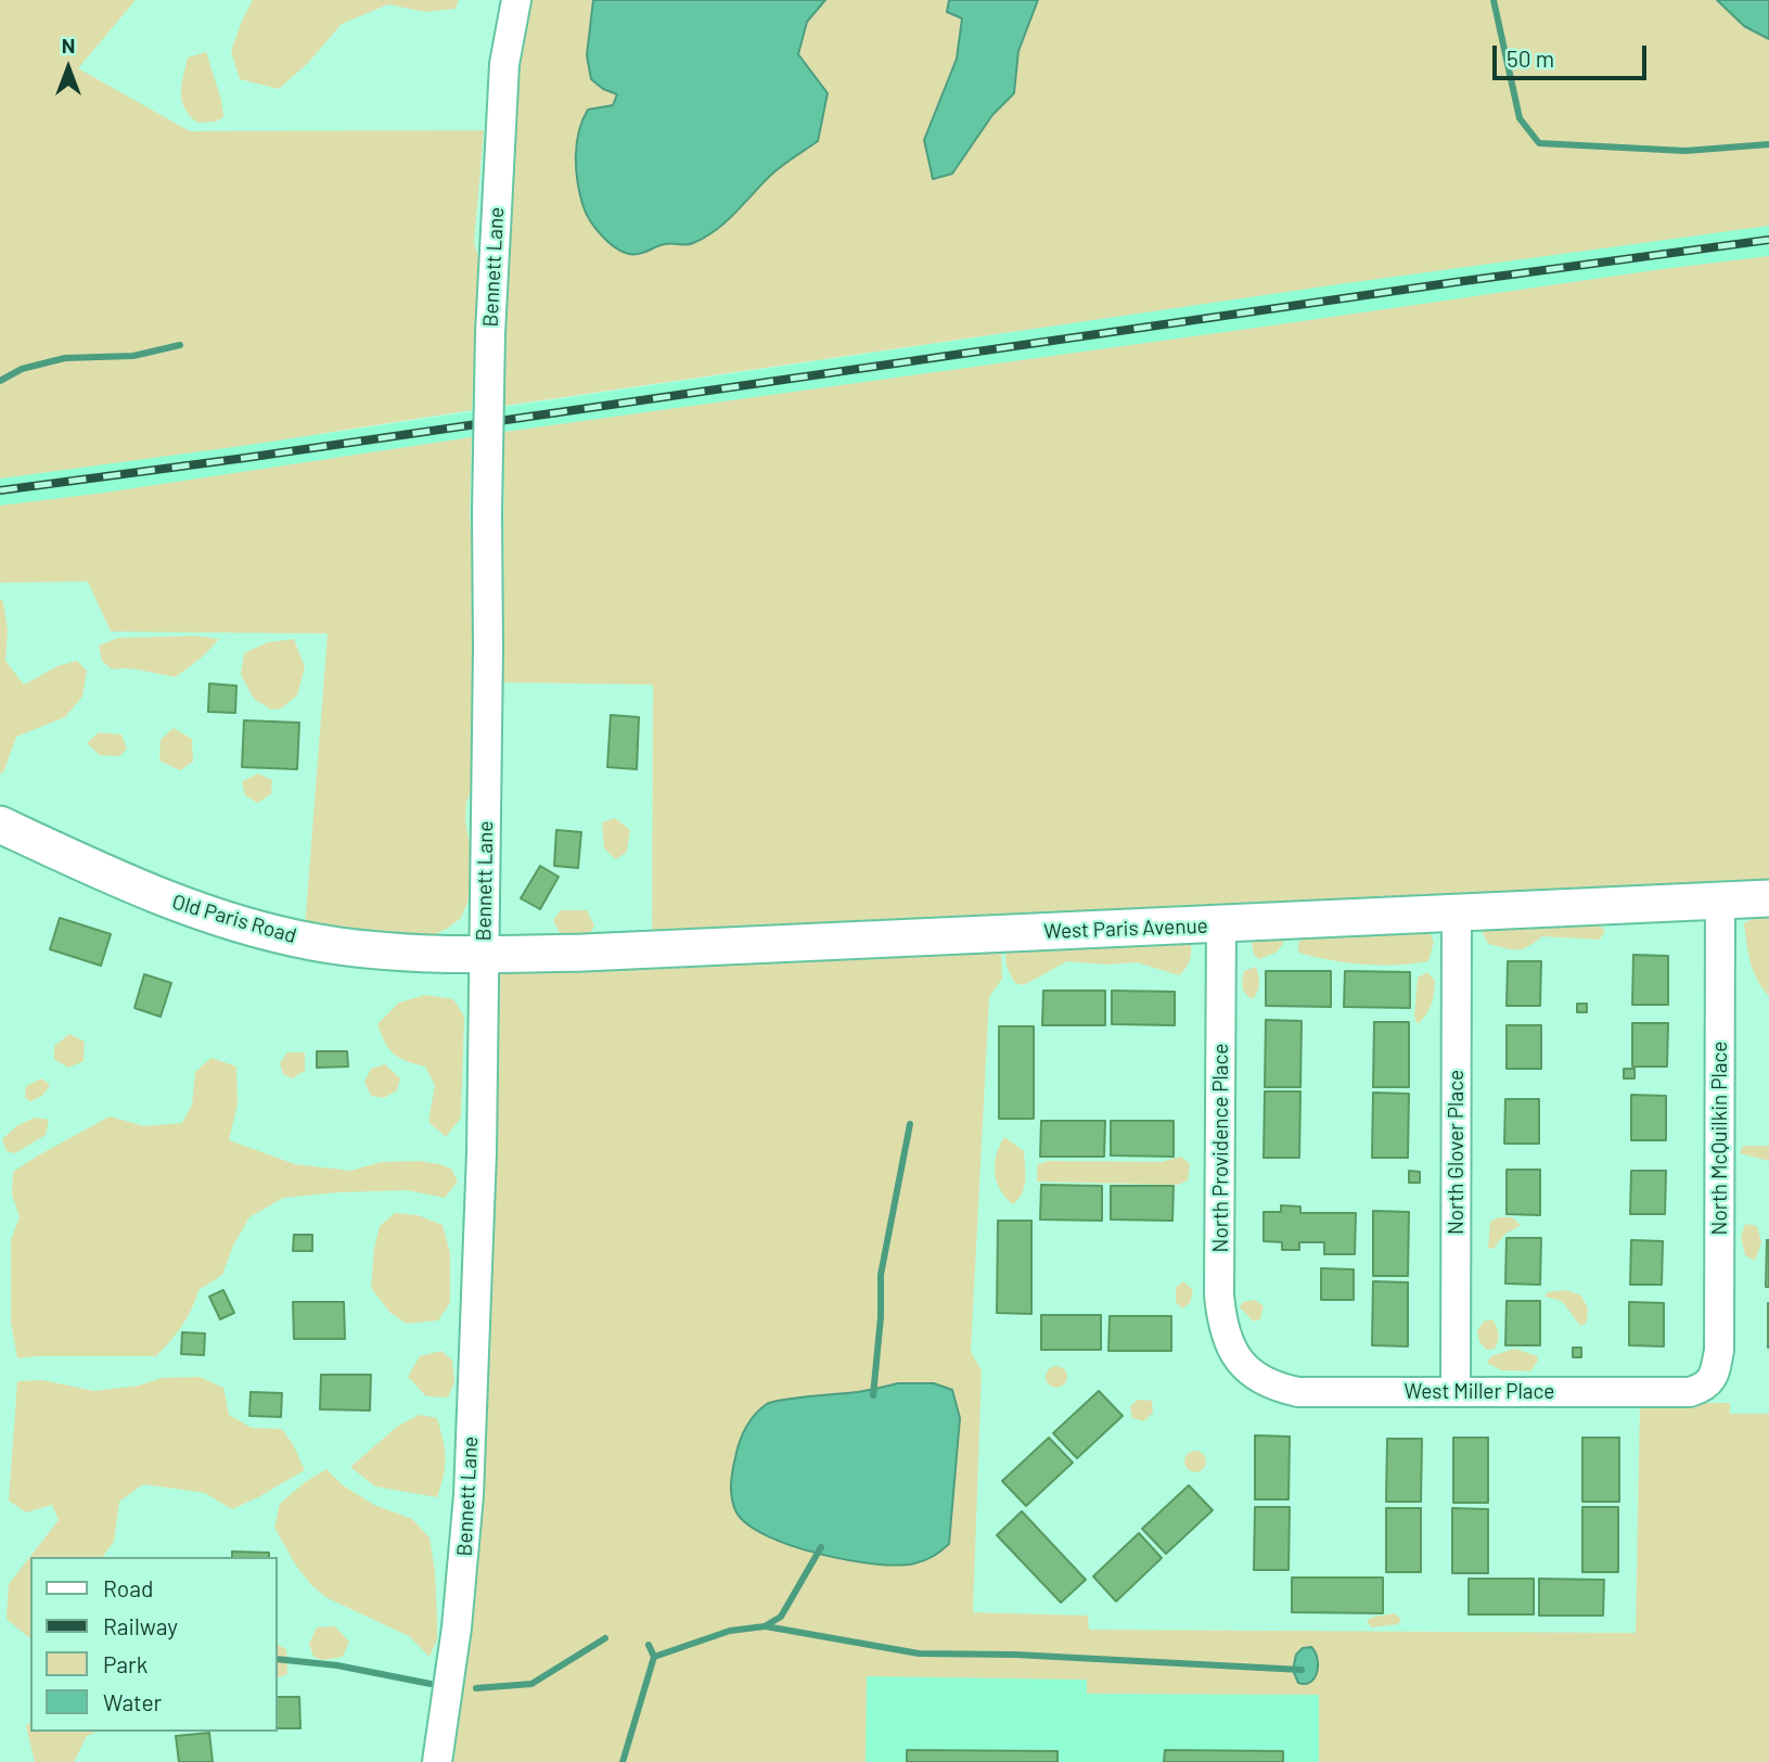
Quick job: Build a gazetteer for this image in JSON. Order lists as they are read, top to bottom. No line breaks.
{"streets":{"main road":["Old Paris Road","West Paris Avenue"],"street":["Bennett Lane","North McQuilkin Place","North Providence Place","North Glover Place","West Miller Place"]},"crossings":[["Bennett Lane","Old Paris Road"],["Bennett Lane","West Paris Avenue"],["Old Paris Road","West Paris Avenue"],["West Paris Avenue","North McQuilkin Place"],["West Paris Avenue","North Providence Place"],["West Paris Avenue","North Glover Place"],["North McQuilkin Place","West Miller Place"],["North Providence Place","West Miller Place"],["North Glover Place","West Miller Place"]],"legend":["Road","Railway","Park","Water"],"scale_bar":"50 m","north":"top"}
